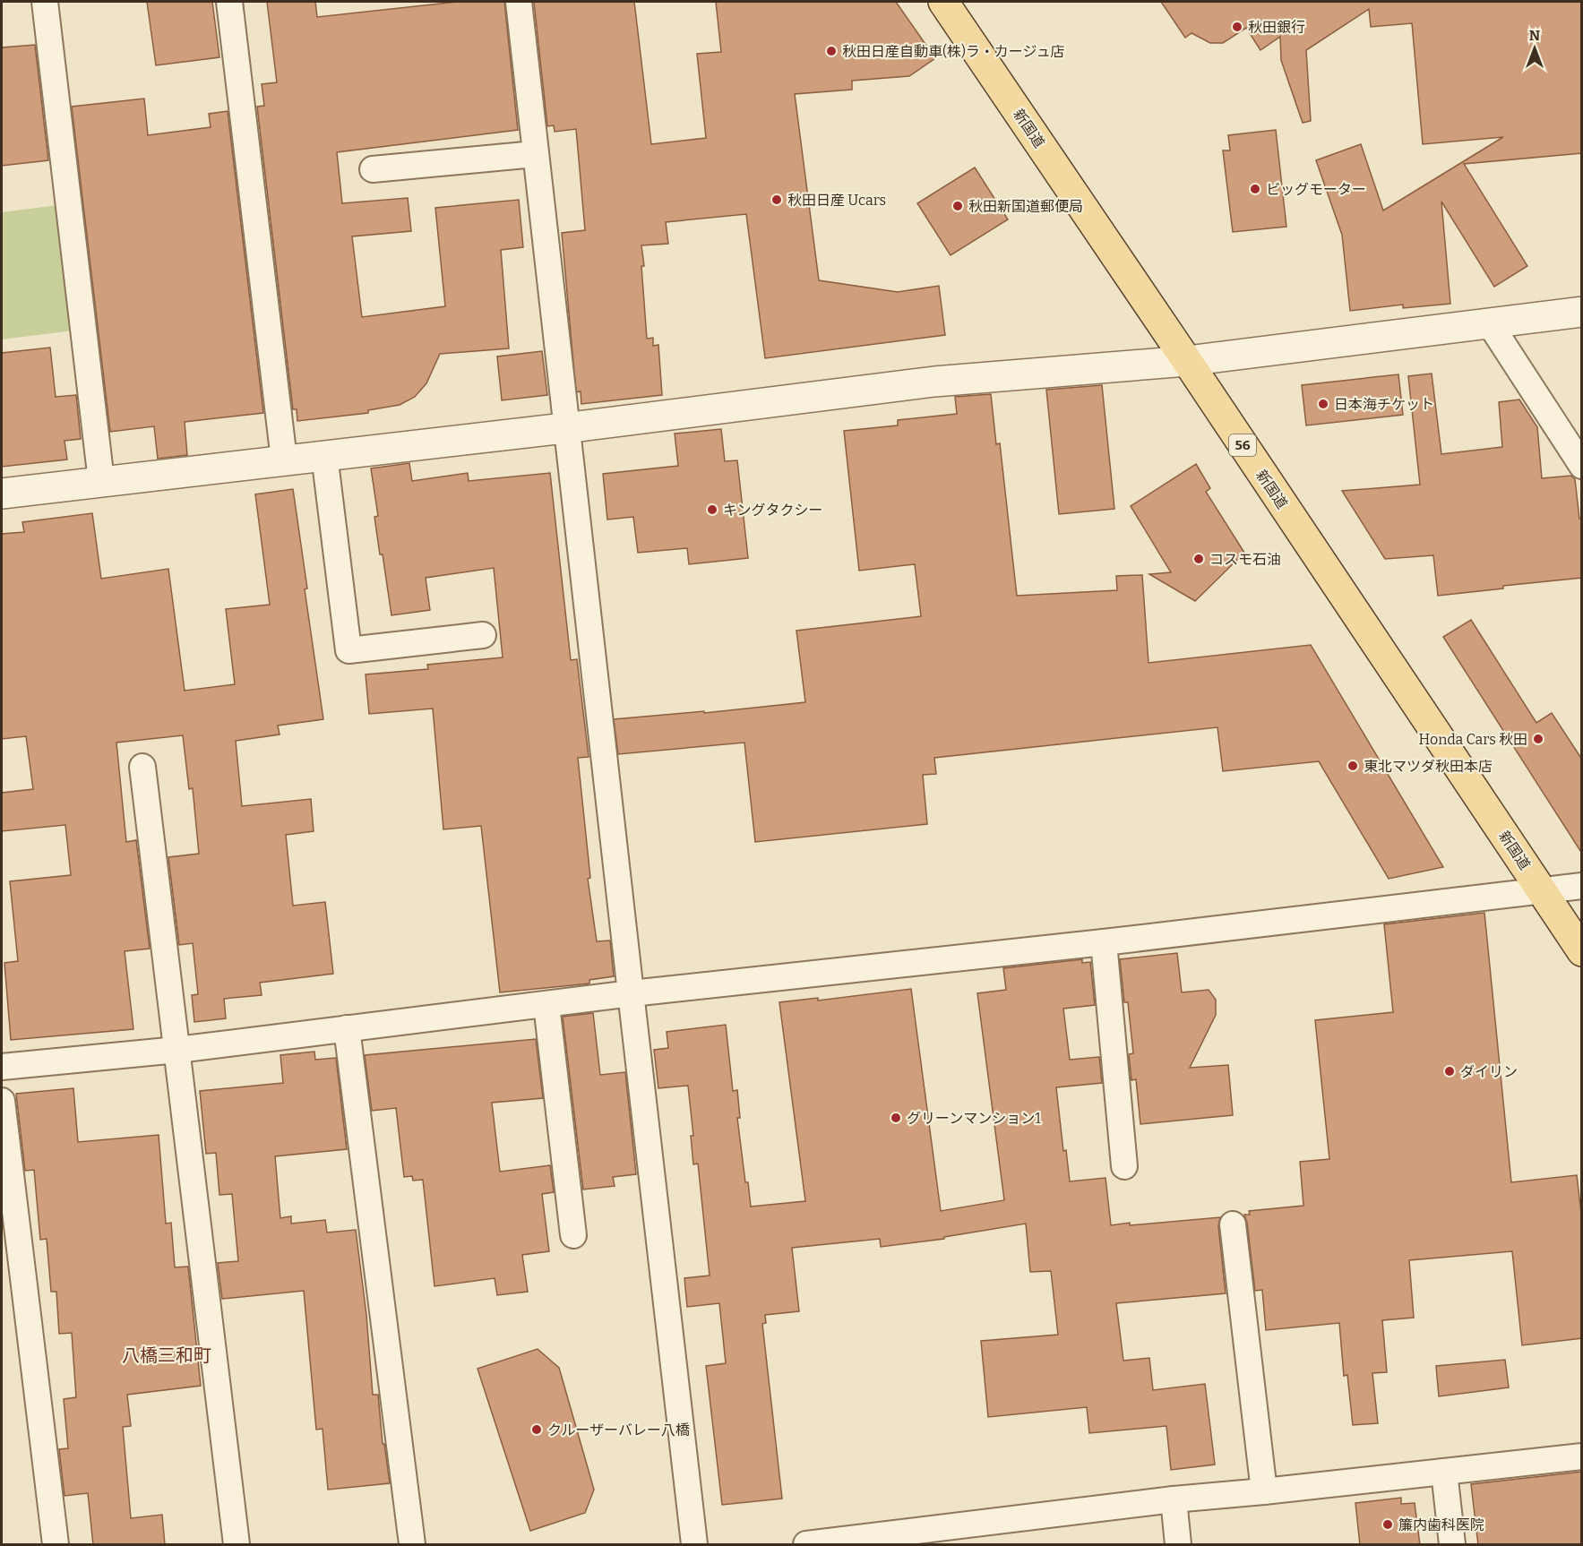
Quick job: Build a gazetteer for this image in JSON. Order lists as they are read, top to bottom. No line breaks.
{"streets":{"main road":["新国道","56"]},"districts":["八橋三和町"],"places":["秋田銀行","秋田日産自動車(株)ラ・カージュ店","ビッグモーター","秋田日産 Ucars","秋田新国道郵便局","日本海チケット","キングタクシー","コスモ石油","Honda Cars 秋田","東北マツダ秋田本店","ダイリン","グリーンマンション1","クルーザーバレー八橋","簾内歯科医院"],"north":"top"}
